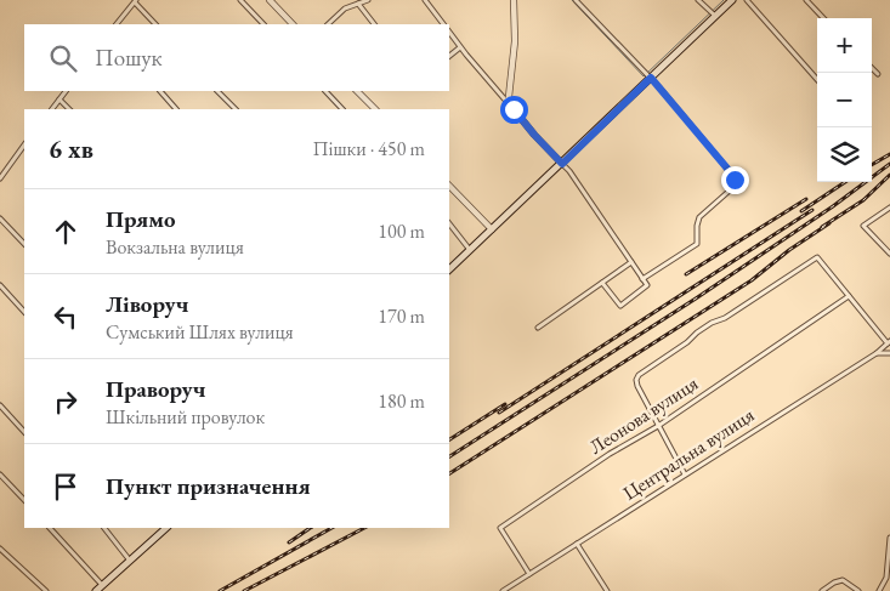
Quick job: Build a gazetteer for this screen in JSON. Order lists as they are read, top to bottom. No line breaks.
{"streets":{"street":["Леонова вулиця","Центральна вулиця"]},"crossings":[["Леонова вулиця","Центральна вулиця"]],"page":{"map_buttons":["+","−"],"search":"Пошук","heading":["6 хв","Пішки · 450 m"],"list":[["Прямо","Вокзальна вулиця","100 m"],["Ліворуч","Сумський Шлях вулиця","170 m"],["Праворуч","Шкільний провулок","180 m"],"Пункт призначення"]}}
